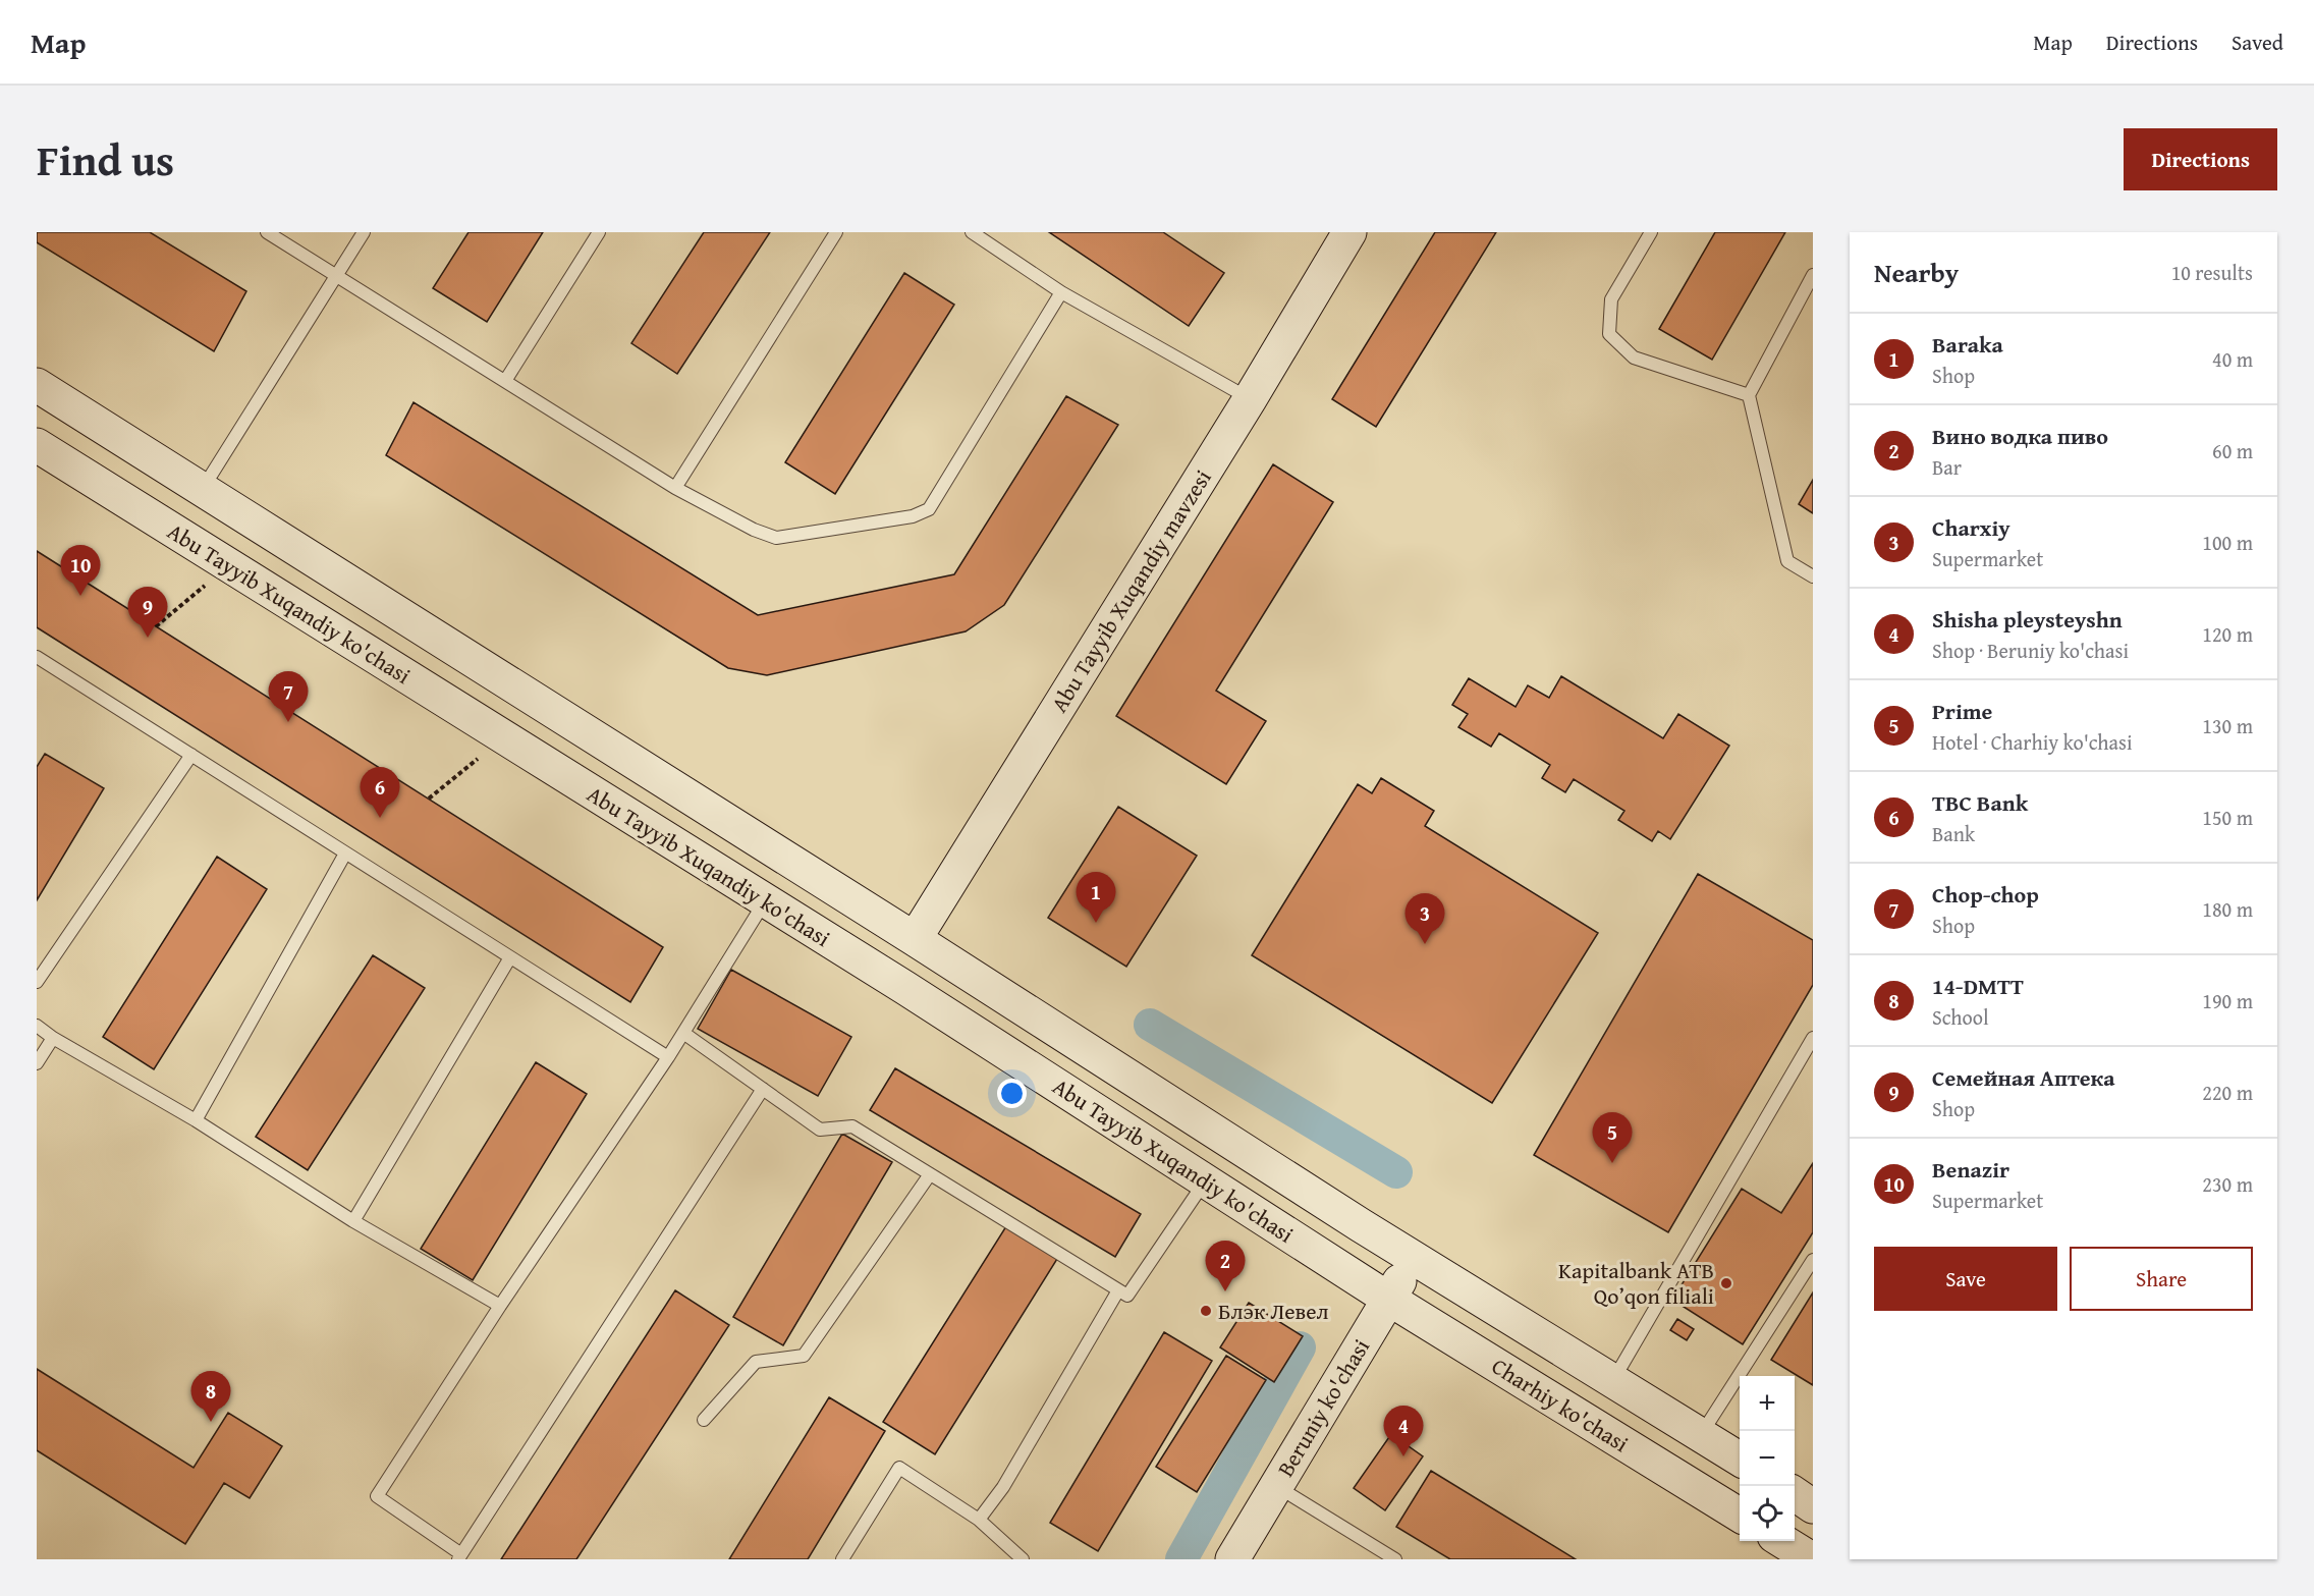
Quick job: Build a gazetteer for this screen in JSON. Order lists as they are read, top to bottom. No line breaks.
{"streets":{"main road":["Abu Tayyib Xuqandiy mavzesi","Abu Tayyib Xuqandiy ko'chasi","Charhiy ko'chasi","Beruniy ko'chasi"]},"crossings":[["Abu Tayyib Xuqandiy mavzesi","Charhiy ko'chasi"],["Abu Tayyib Xuqandiy ko'chasi","Charhiy ko'chasi"],["Abu Tayyib Xuqandiy ko'chasi","Beruniy ko'chasi"],["Charhiy ko'chasi","Beruniy ko'chasi"]],"places":["Kapitalbank ATB Qo’qon filiali","Блэк Левел"],"page":{"header":"Map","nav":["Map","Directions","Saved"],"title":"Find us","buttons":["Directions",["Save","Share"]],"heading":["Nearby","10 results"],"list":[{"mark":"1","name":"Baraka","note":"Shop","value":"40 m"},{"mark":"2","name":"Вино водка пиво","note":"Bar","value":"60 m"},{"mark":"3","name":"Charxiy","note":"Supermarket","value":"100 m"},{"mark":"4","name":"Shisha pleysteyshn","note":"Shop · Beruniy ko'chasi","value":"120 m"},{"mark":"5","name":"Prime","note":"Hotel · Charhiy ko'chasi","value":"130 m"},{"mark":"6","name":"TBC Bank","note":"Bank","value":"150 m"},{"mark":"7","name":"Chop-chop","note":"Shop","value":"180 m"},{"mark":"8","name":"14-DMTT","note":"School","value":"190 m"},{"mark":"9","name":"Семейная Аптека","note":"Shop","value":"220 m"},{"mark":"10","name":"Benazir","note":"Supermarket","value":"230 m"}],"pins":["10","9","7","6","1","3","5","2","8","4"],"map_buttons":["+","−"]}}
